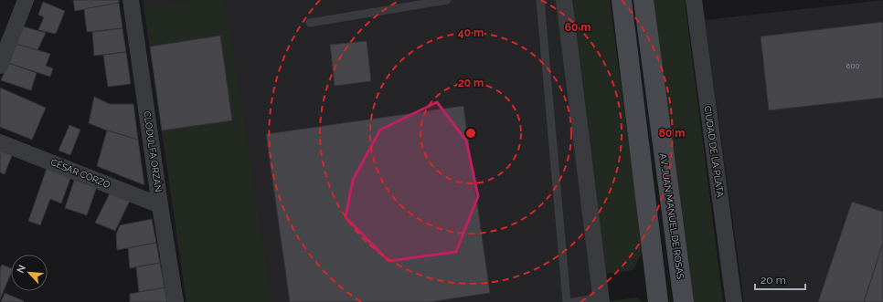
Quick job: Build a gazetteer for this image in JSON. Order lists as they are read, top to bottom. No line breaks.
{"streets":{"main road":["AV. JUAN MANUEL DE ROSAS"],"street":["CLODULFA ORZÁN","CIUDAD DE LA PLATA","CÉSAR CORZO"]},"crossings":[["CLODULFA ORZÁN","CÉSAR CORZO"]],"house_numbers":["600"],"scale_bar":"20 m","north":"top left","rings":["60 m","40 m","20 m","80 m"]}
